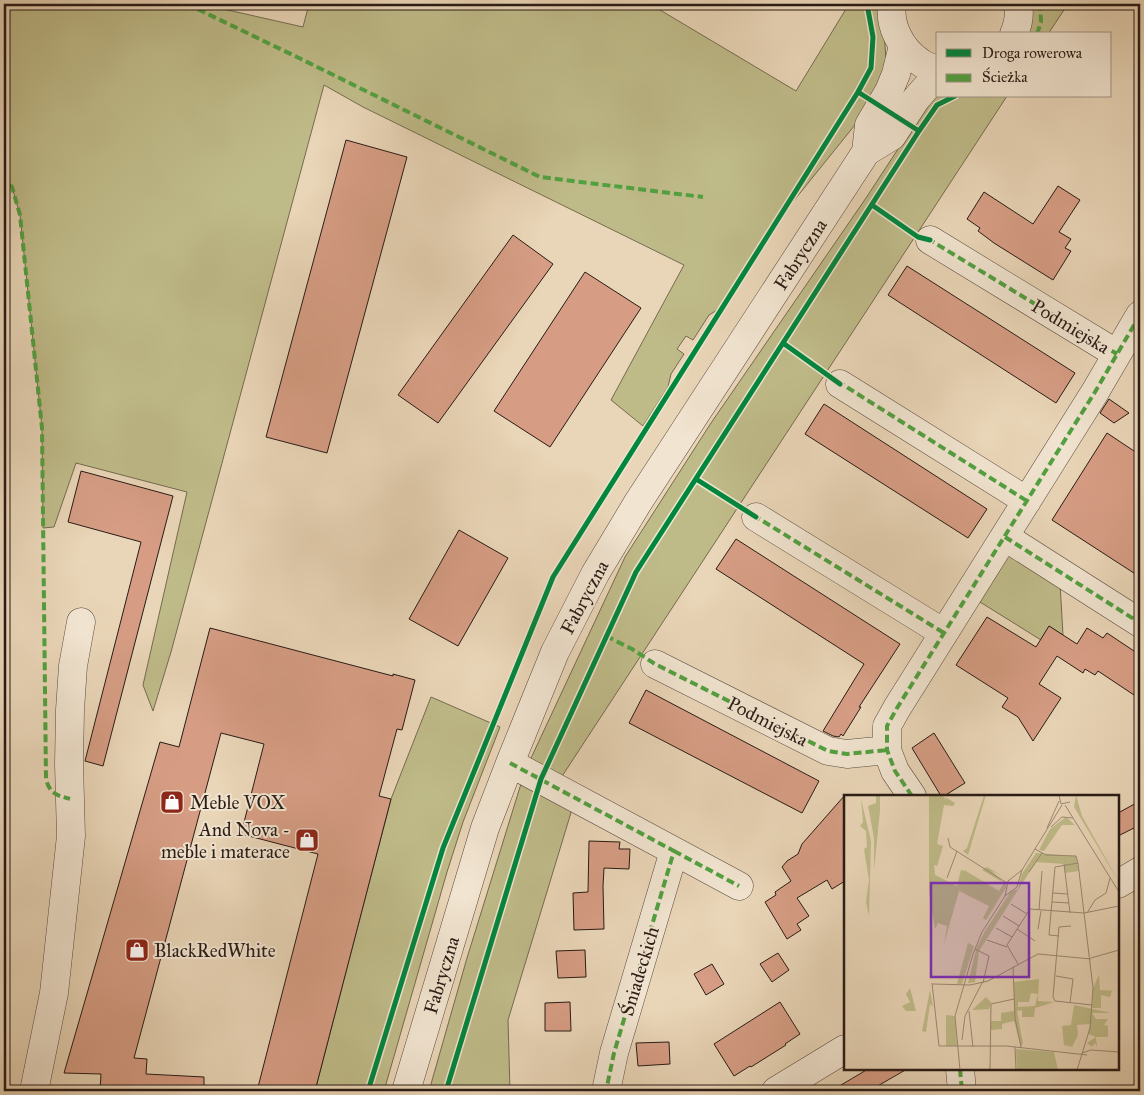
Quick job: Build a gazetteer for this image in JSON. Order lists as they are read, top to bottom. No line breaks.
{"streets":{"street":["Fabryczna","Podmiejska","Śniadeckich"]},"places":{"shop":["Meble VOX","And Nova - meble i materace","BlackRedWhite"]},"legend":["Droga rowerowa","Ścieżka"]}
